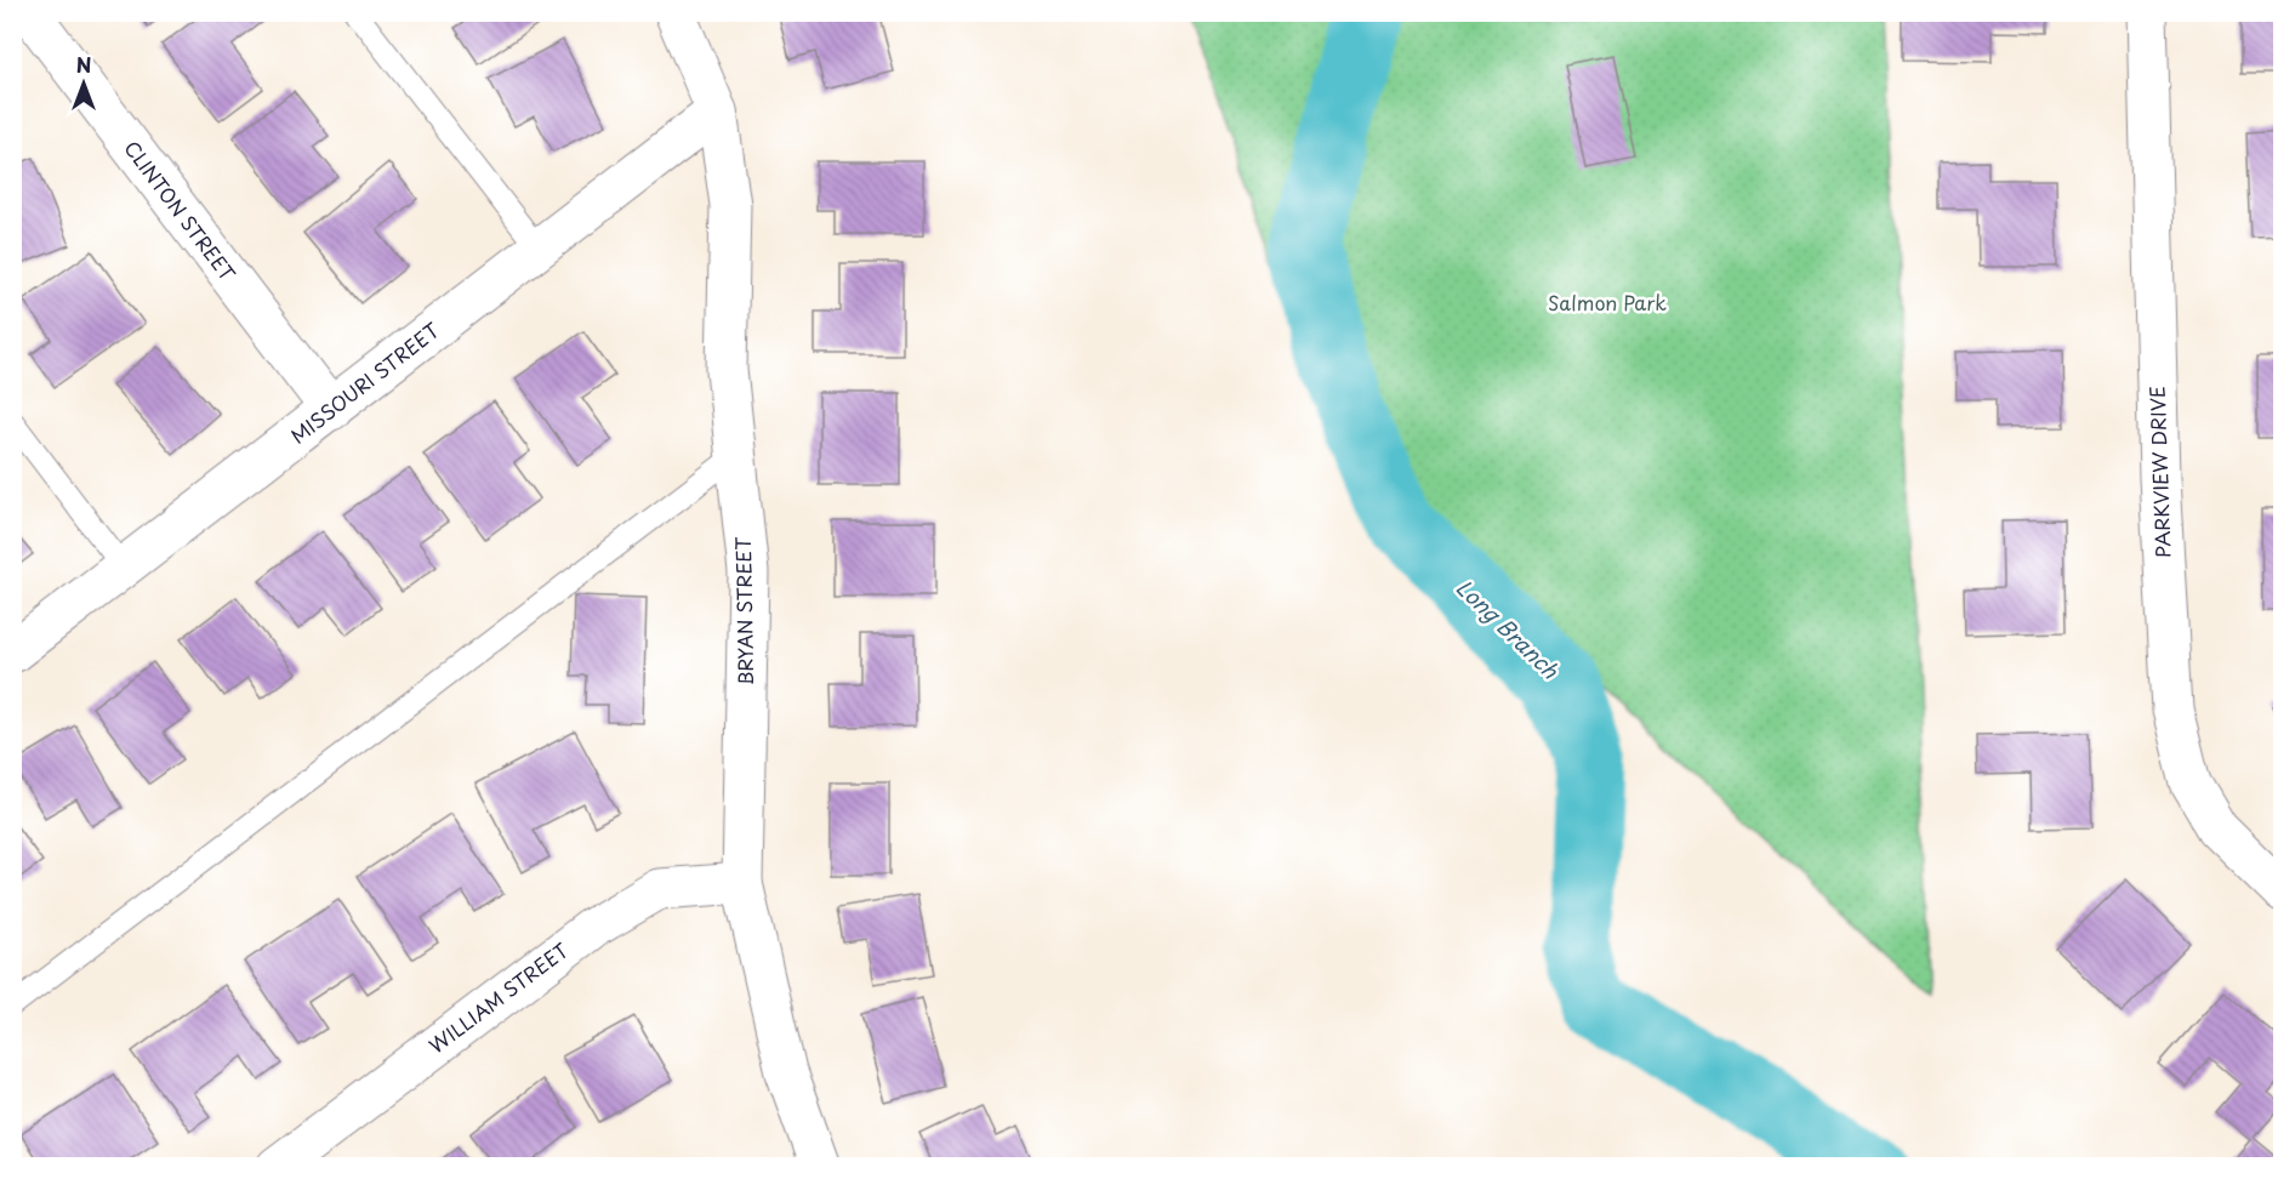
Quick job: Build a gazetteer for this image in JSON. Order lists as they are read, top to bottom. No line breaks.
{"streets":{"street":["CLINTON STREET","MISSOURI STREET","PARKVIEW DRIVE","BRYAN STREET","WILLIAM STREET"]},"crossings":[["CLINTON STREET","MISSOURI STREET"],["MISSOURI STREET","BRYAN STREET"],["BRYAN STREET","WILLIAM STREET"]],"water":["Long Branch"],"parks":["Salmon Park"],"north":"top"}
